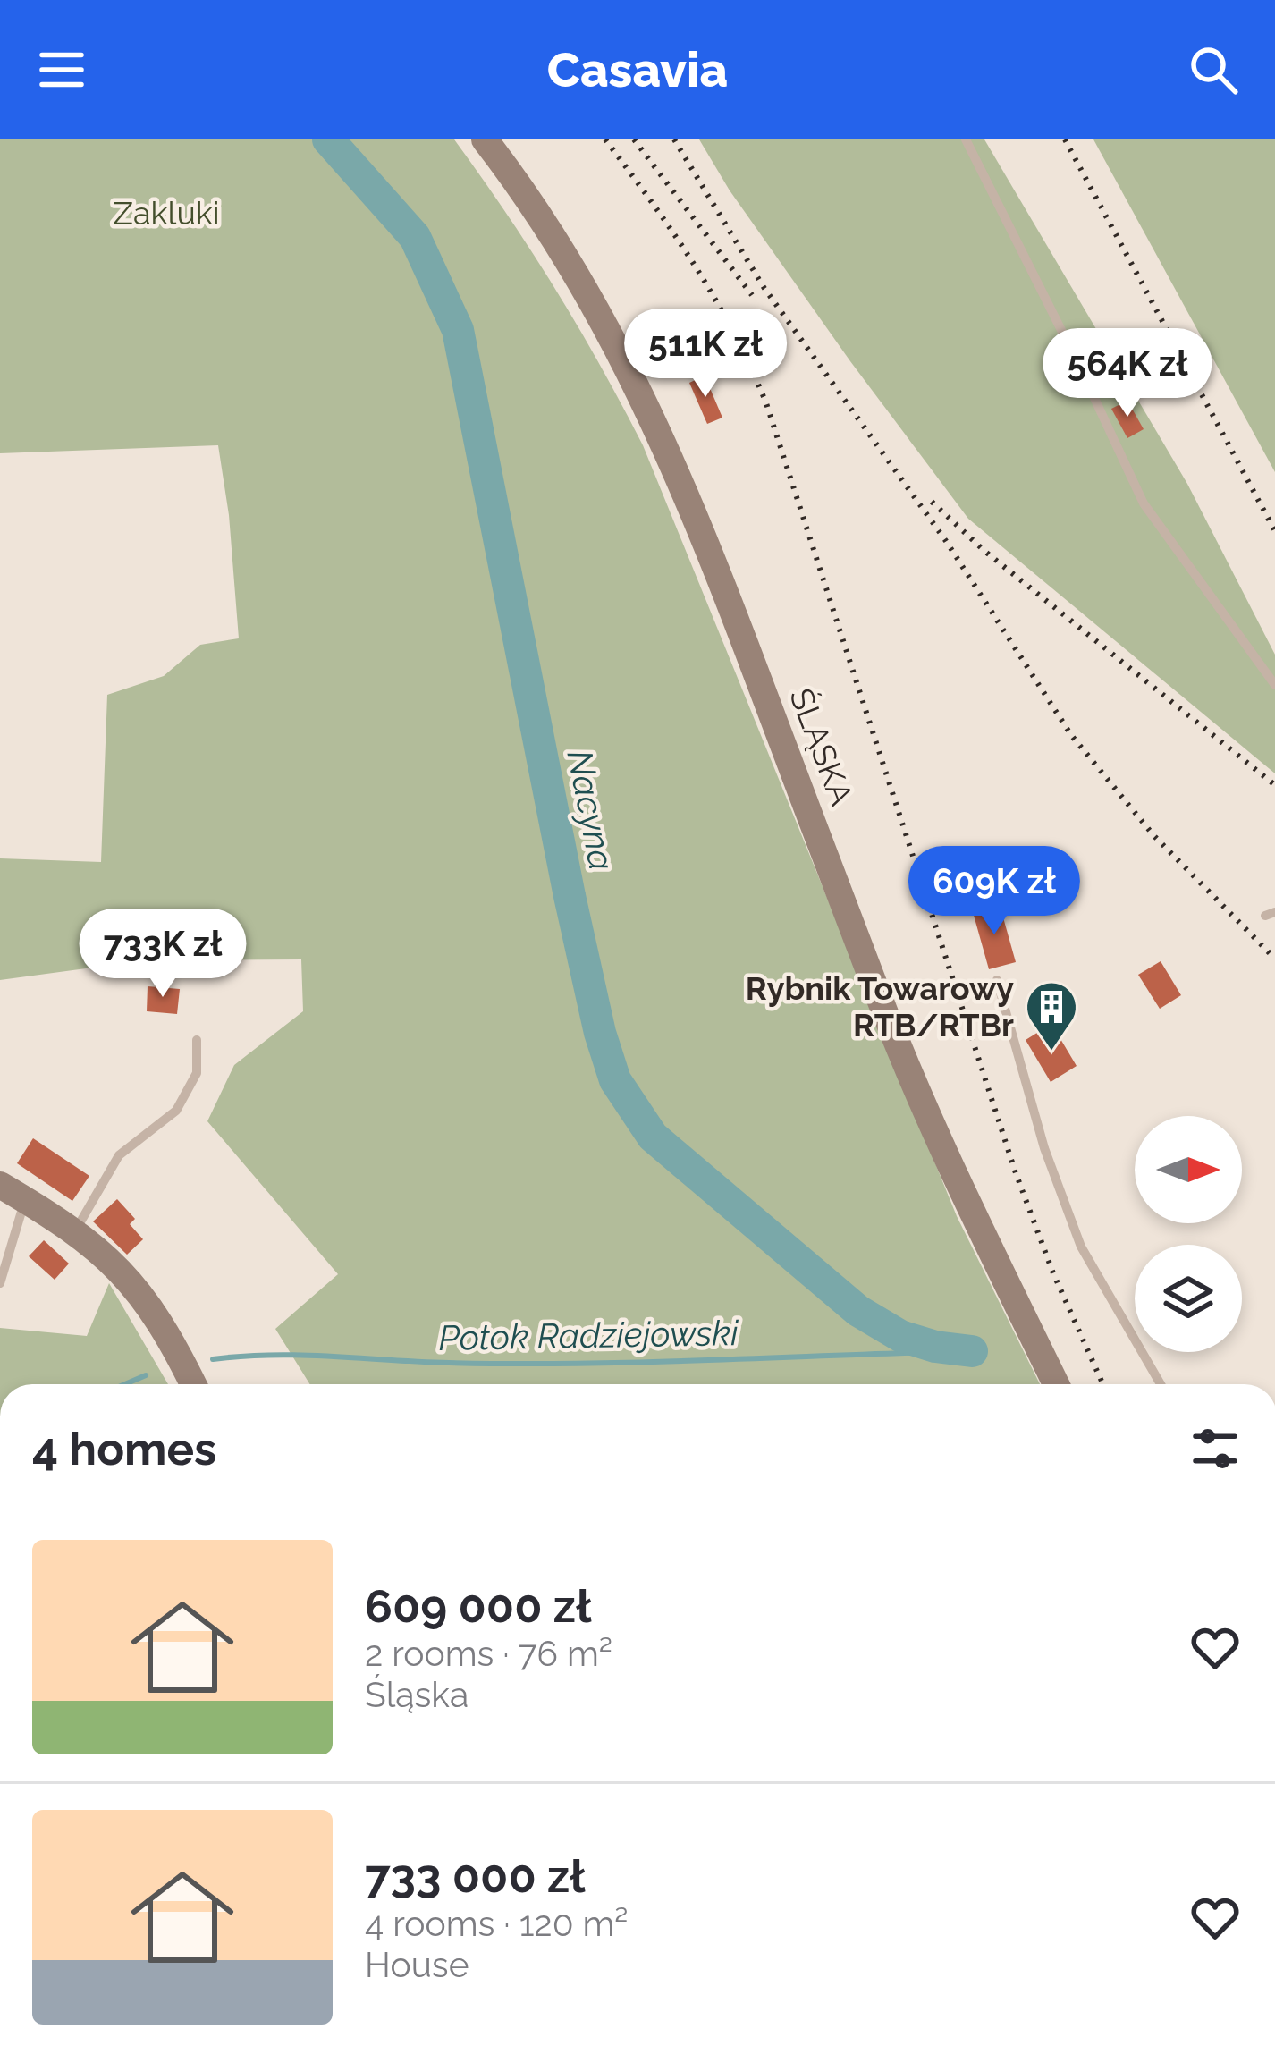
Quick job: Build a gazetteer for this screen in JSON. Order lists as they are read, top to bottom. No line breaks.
{"streets":{"street":["ŚLĄSKA"]},"water":["Nacyna","Potok Radziejowski"],"parks":["Zakluki"],"places":{"building":["Rybnik Towarowy RTB/RTBr"]},"north":"right","page":{"header":"Casavia","price":["511K zł","564K zł","609K zł","733K zł"],"heading":"4 homes","list":[{"name":"609 000 zł","note":"2 rooms · 76 m² · Śląska"},{"name":"733 000 zł","note":"4 rooms · 120 m² · House"}]}}
